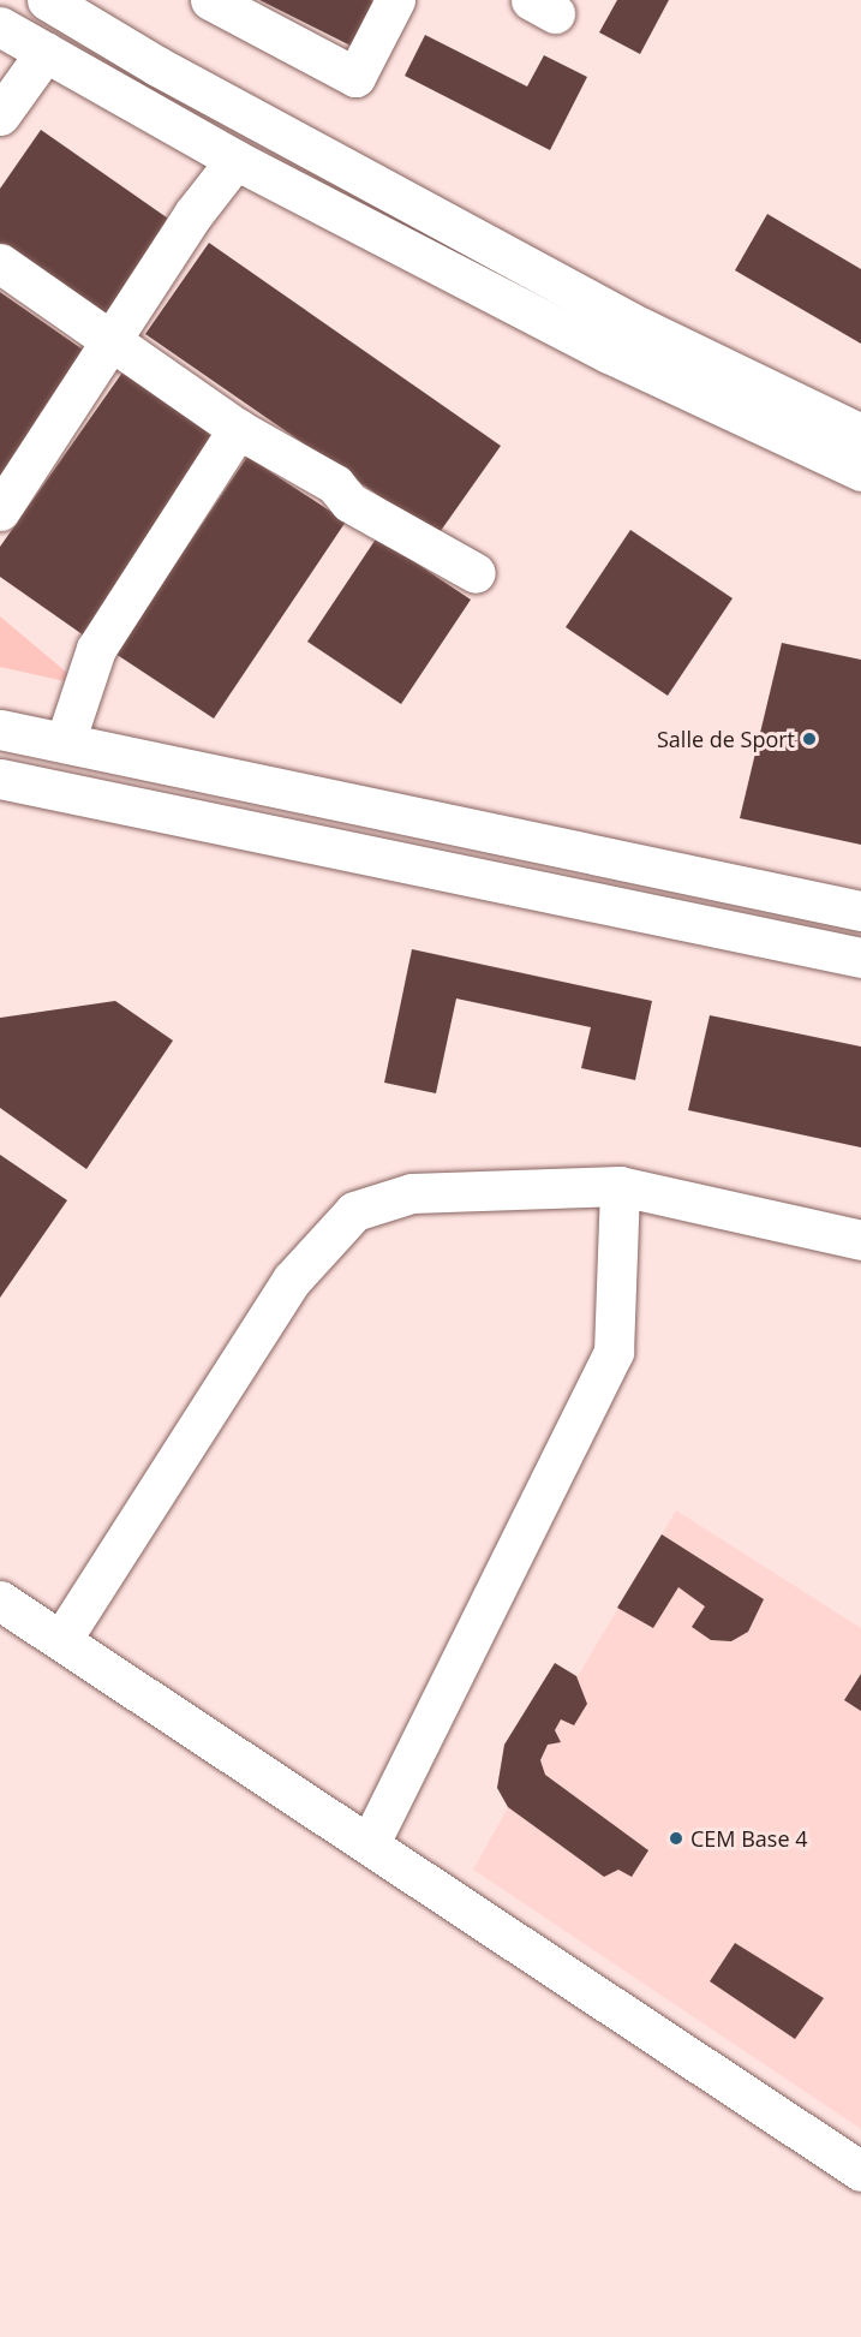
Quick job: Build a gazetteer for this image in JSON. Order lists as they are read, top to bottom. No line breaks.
{"places":["Salle de Sport","CEM Base 4"]}
